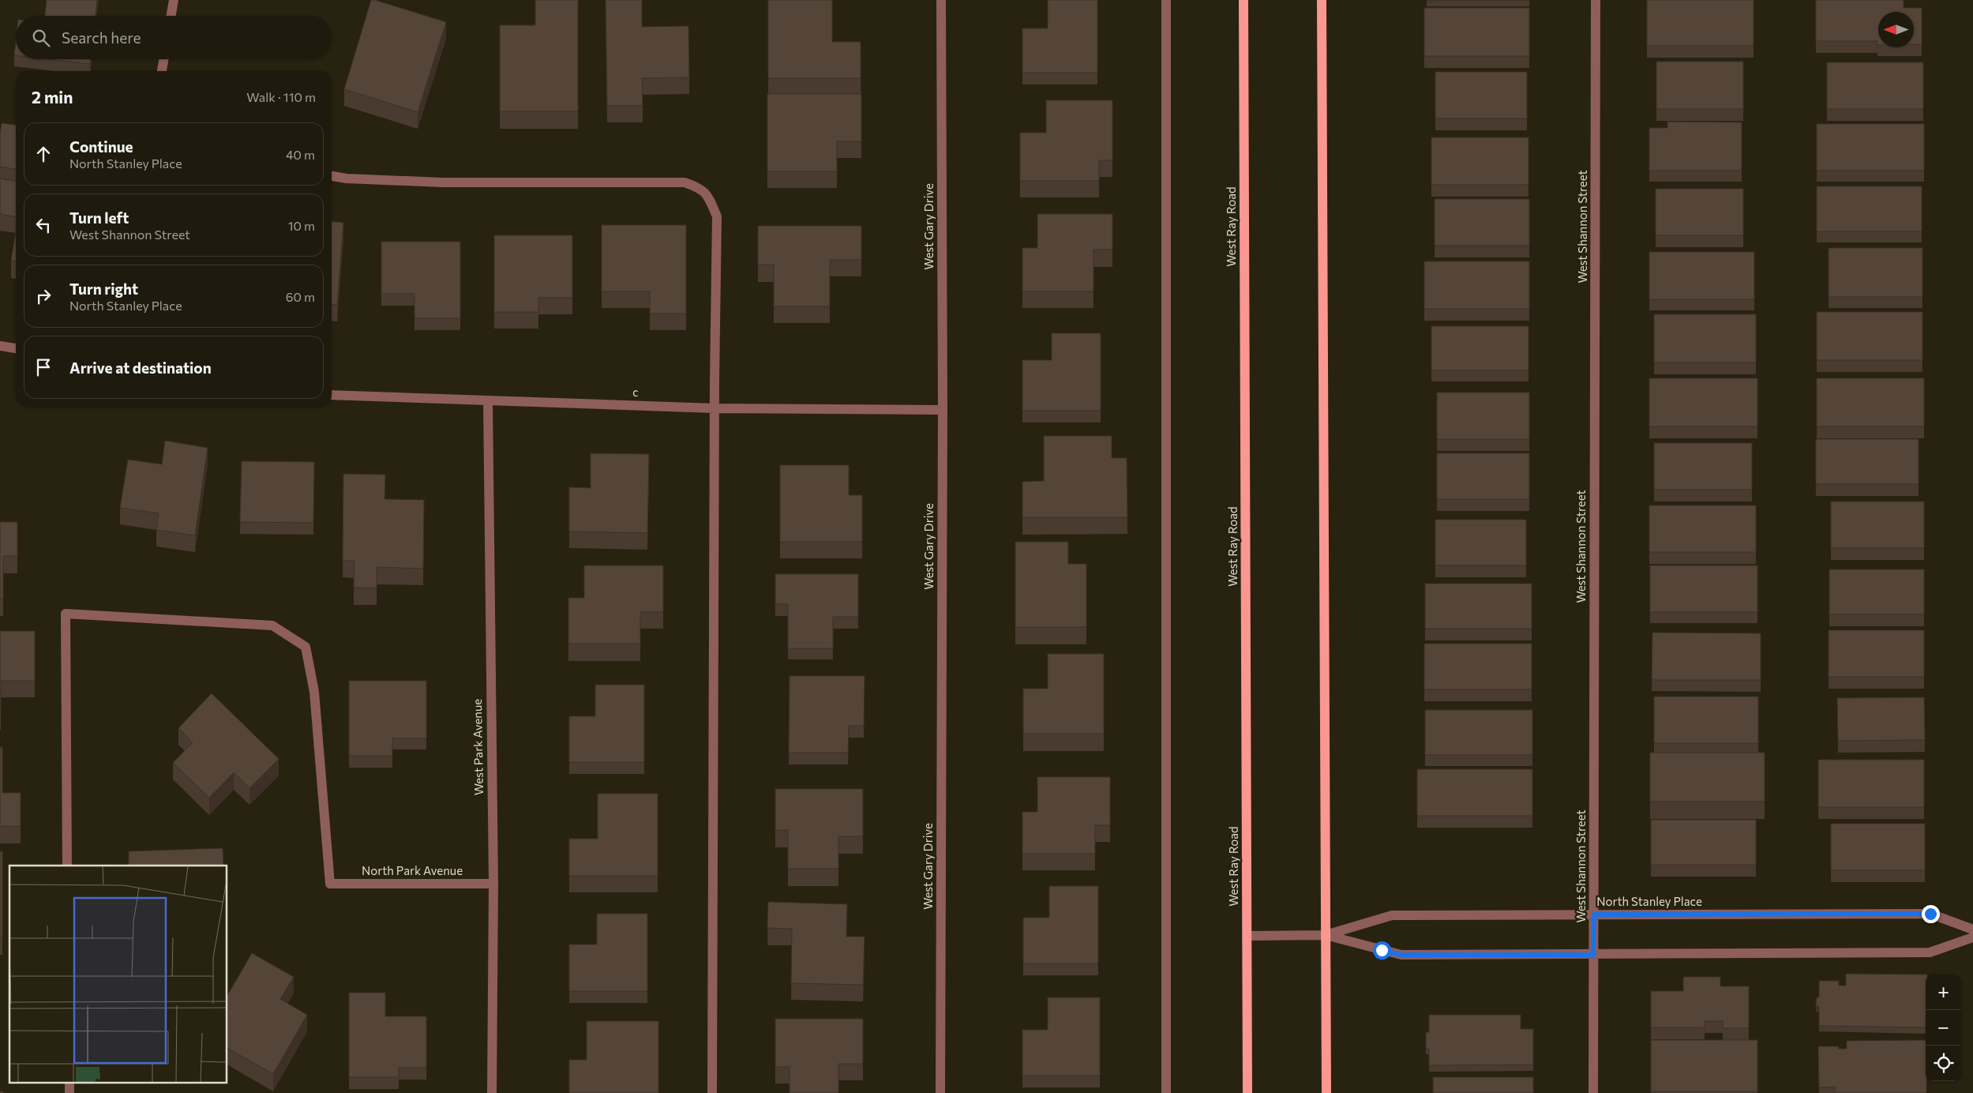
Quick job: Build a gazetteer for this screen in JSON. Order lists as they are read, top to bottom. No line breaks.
{"streets":{"main road":["West Ray Road"],"street":["West Gary Drive","West Shannon Street","c","West Park Avenue","North Park Avenue","North Stanley Place"]},"crossings":[["West Gary Drive","c"],["West Ray Road","North Stanley Place"],["West Shannon Street","North Stanley Place"],["c","West Park Avenue"],["West Park Avenue","North Park Avenue"]],"north":"left","page":{"search":"Search here","heading":["2 min","Walk · 110 m"],"list":[["Continue","North Stanley Place","40 m"],["Turn left","West Shannon Street","10 m"],["Turn right","North Stanley Place","60 m"],"Arrive at destination"],"map_buttons":["+","−"]}}
